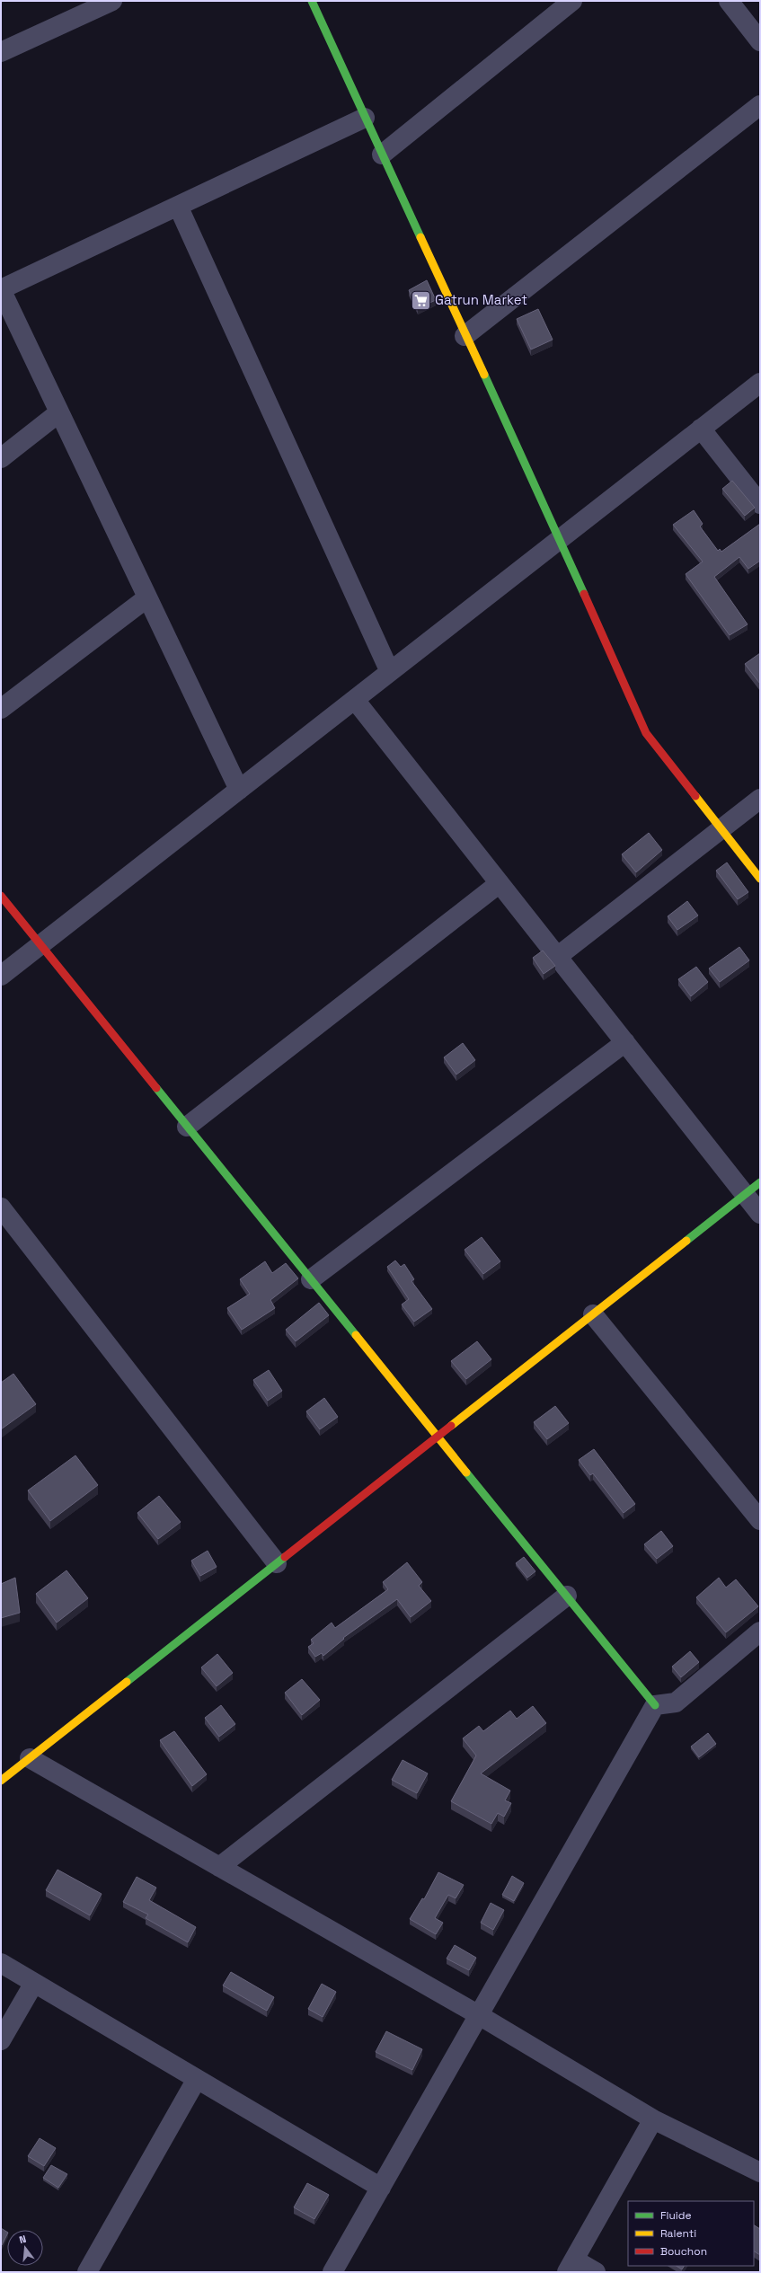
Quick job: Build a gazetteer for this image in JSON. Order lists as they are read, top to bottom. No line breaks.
{"places":{"supermarket":["Gatrun Market"]},"legend":["Fluide","Ralenti","Bouchon"],"north":"top"}
